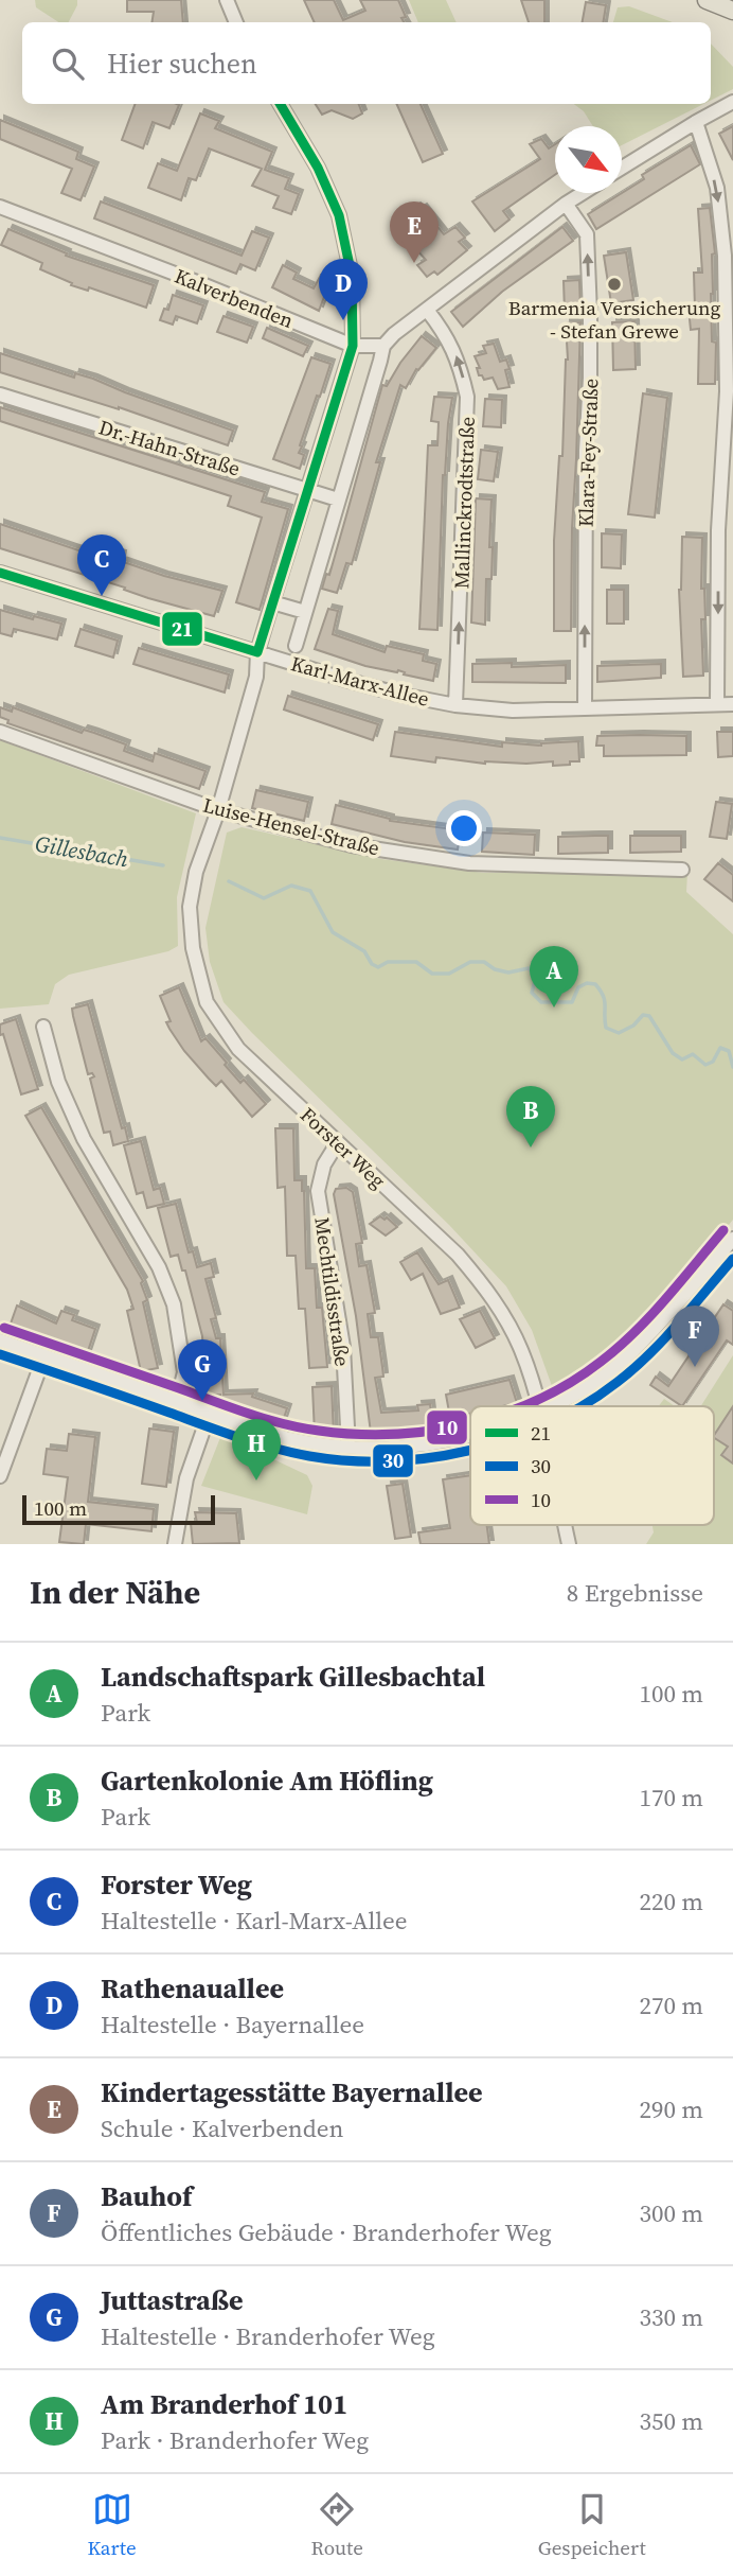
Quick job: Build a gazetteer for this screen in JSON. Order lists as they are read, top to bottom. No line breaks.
{"streets":{"street":["Kalverbenden","Dr.-Hahn-Straße","Klara-Fey-Straße","Mallinckrodtstraße","Karl-Marx-Allee","Luise-Hensel-Straße","Forster Weg","Mechtildisstraße"]},"crossings":[["Kalverbenden","Forster Weg"],["Dr.-Hahn-Straße","Forster Weg"],["Klara-Fey-Straße","Karl-Marx-Allee"],["Mallinckrodtstraße","Karl-Marx-Allee"],["Karl-Marx-Allee","Forster Weg"],["Luise-Hensel-Straße","Forster Weg"],["Forster Weg","Mechtildisstraße"]],"one_way":["Klara-Fey-Straße"],"water":["Gillesbach"],"places":["Barmenia Versicherung - Stefan Grewe"],"lines":["transit line 21","transit line 10","transit line 30"],"legend":["21","30","10"],"scale_bar":"100 m","north":"bottom right","page":{"search":"Hier suchen","pins":["E","D","C","A","B","F","G","H"],"scale":"100 m","heading":["In der Nähe","8 Ergebnisse"],"list":[{"mark":"A","name":"Landschaftspark Gillesbachtal","note":"Park","value":"100 m"},{"mark":"B","name":"Gartenkolonie Am Höfling","note":"Park","value":"170 m"},{"mark":"C","name":"Forster Weg","note":"Haltestelle · Karl-Marx-Allee","value":"220 m"},{"mark":"D","name":"Rathenauallee","note":"Haltestelle · Bayernallee","value":"270 m"},{"mark":"E","name":"Kindertagesstätte Bayernallee","note":"Schule · Kalverbenden","value":"290 m"},{"mark":"F","name":"Bauhof","note":"Öffentliches Gebäude · Branderhofer Weg","value":"300 m"},{"mark":"G","name":"Juttastraße","note":"Haltestelle · Branderhofer Weg","value":"330 m"},{"mark":"H","name":"Am Branderhof 101","note":"Park · Branderhofer Weg","value":"350 m"}],"nav":["Karte","Route","Gespeichert"]}}
